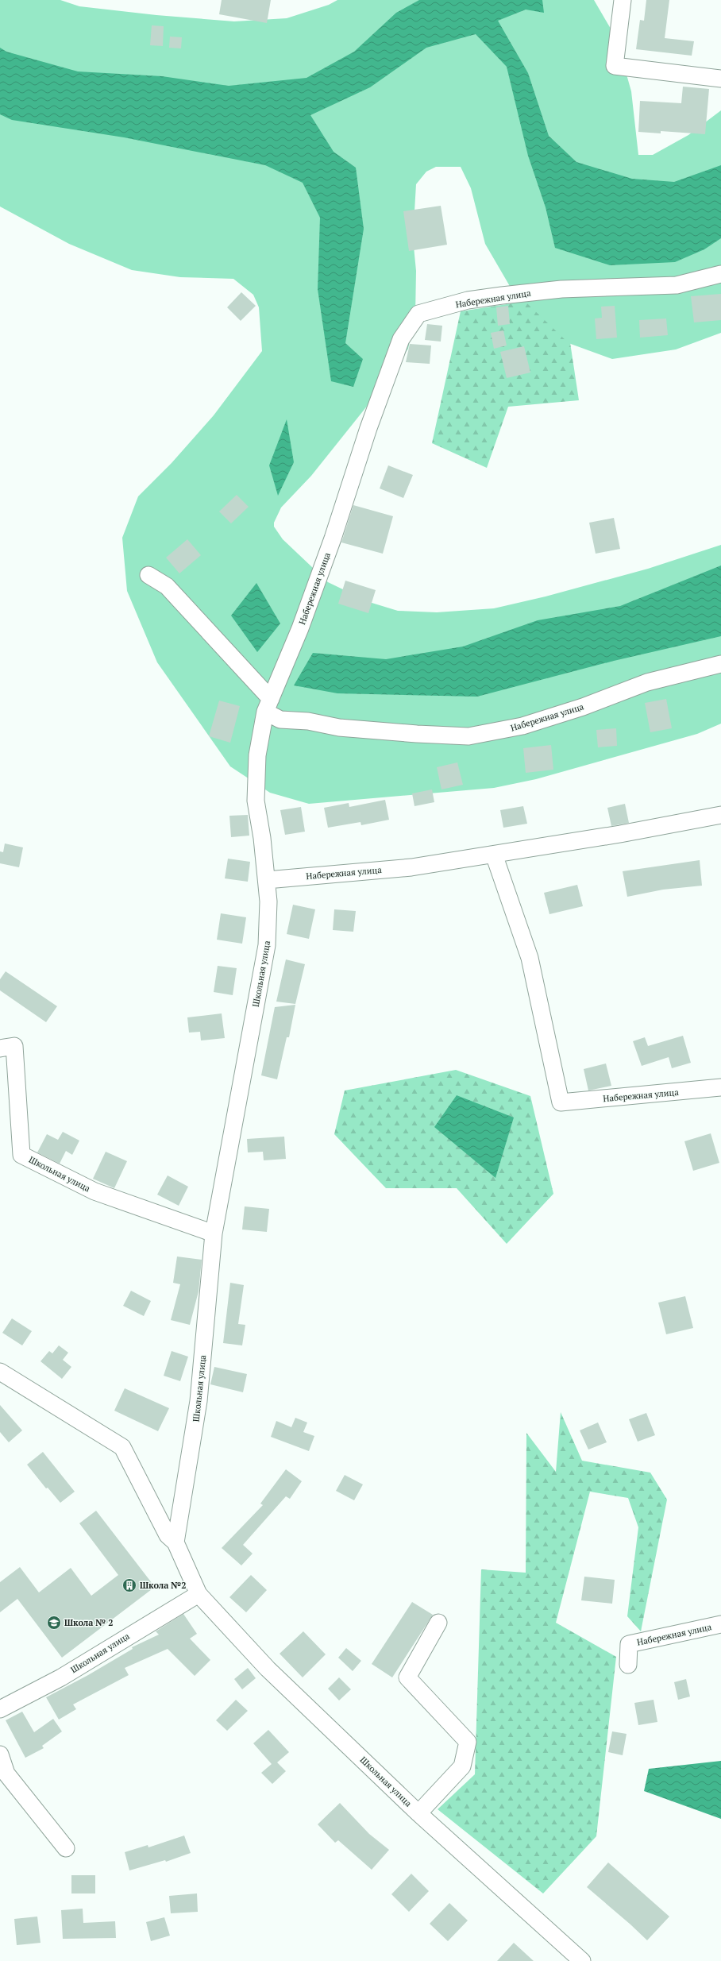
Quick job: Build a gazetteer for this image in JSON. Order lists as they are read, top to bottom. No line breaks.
{"streets":{"street":["Набережная улица","Школьная улица"]},"crossings":[["Набережная улица","Школьная улица"]],"places":{"building":["Школа №2"],"school or university":["Школа № 2"]}}
